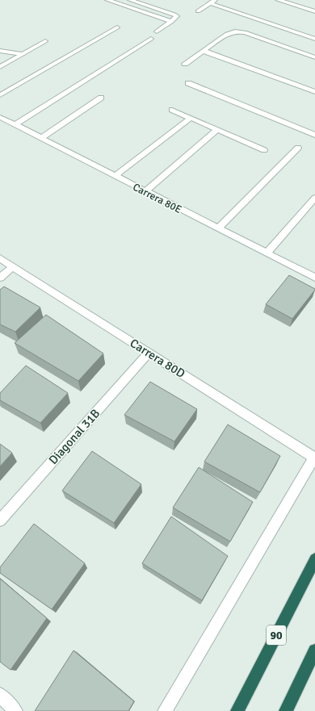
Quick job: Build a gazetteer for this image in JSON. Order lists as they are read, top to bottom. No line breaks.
{"streets":{"highway":["90"],"street":["Carrera 80E","Carrera 80D","Diagonal 31B"]},"crossings":[["Carrera 80D","Diagonal 31B"]]}
